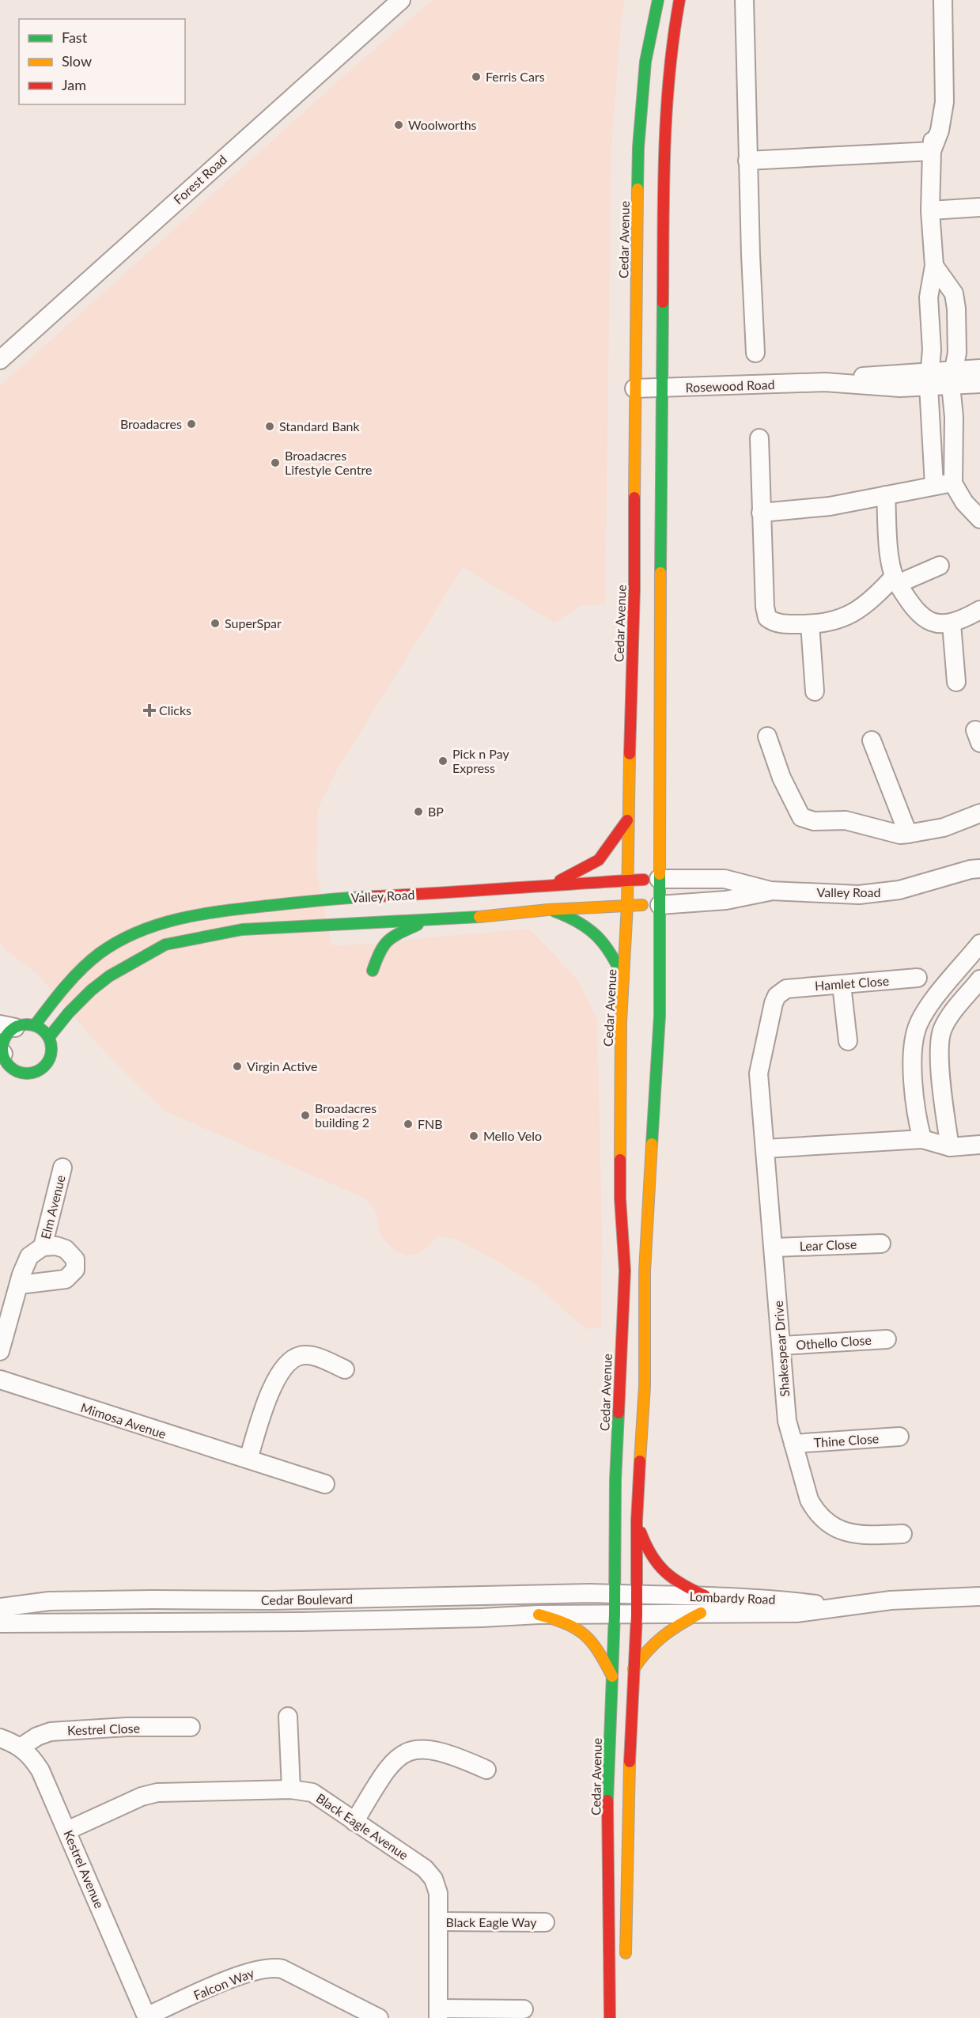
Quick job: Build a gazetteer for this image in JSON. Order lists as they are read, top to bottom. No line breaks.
{"streets":{"main road":["Cedar Avenue","Valley Road"],"street":["Forest Road","Rosewood Road","Hamlet Close","Elm Avenue","Lear Close","Othello Close","Shakespear Drive","Mimosa Avenue","Thine Close","Lombardy Road","Cedar Boulevard","Kestrel Close","Black Eagle Avenue","Kestrel Avenue","Black Eagle Way","Falcon Way"]},"crossings":[["Cedar Avenue","Rosewood Road"],["Cedar Avenue","Valley Road"],["Cedar Avenue","Lombardy Road"],["Cedar Avenue","Cedar Boulevard"],["Hamlet Close","Shakespear Drive"],["Lear Close","Shakespear Drive"],["Othello Close","Shakespear Drive"],["Shakespear Drive","Thine Close"],["Lombardy Road","Cedar Boulevard"],["Kestrel Close","Kestrel Avenue"],["Black Eagle Avenue","Kestrel Avenue"],["Black Eagle Avenue","Black Eagle Way"],["Kestrel Avenue","Falcon Way"]],"places":{"other":["Ferris Cars","Woolworths","Broadacres","Standard Bank","Broadacres Lifestyle Centre","SuperSpar","Pick n Pay Express","BP","Virgin Active","Broadacres building 2","FNB","Mello Velo"],"health":["Clicks"]},"legend":["Fast","Slow","Jam"]}
